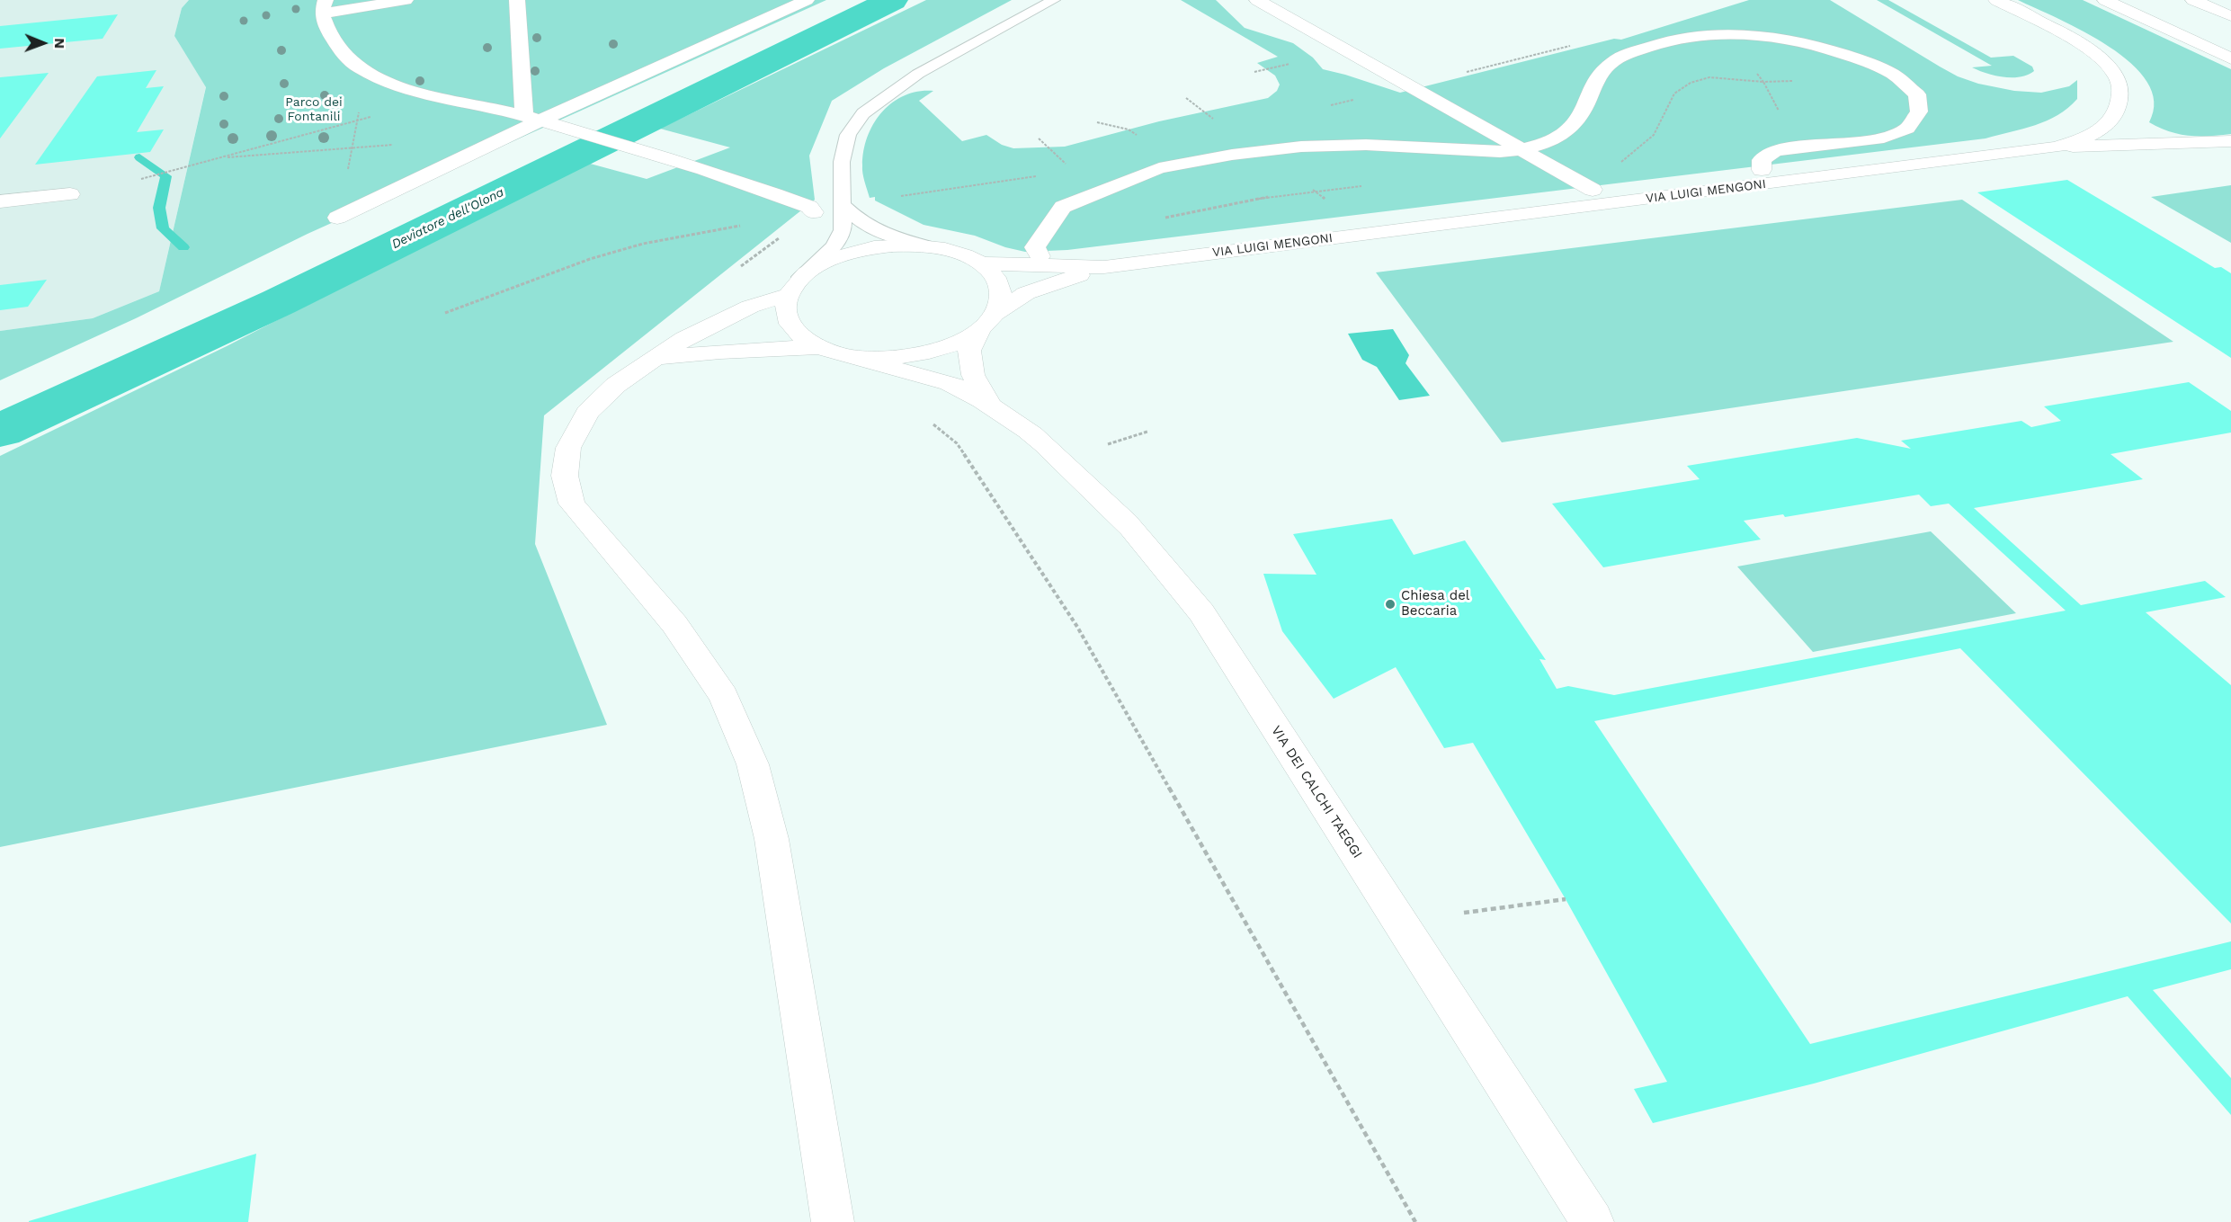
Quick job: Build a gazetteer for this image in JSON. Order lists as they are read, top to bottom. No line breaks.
{"streets":{"street":["VIA LUIGI MENGONI","VIA DEI CALCHI TAEGGI"]},"crossings":[["VIA LUIGI MENGONI","VIA DEI CALCHI TAEGGI"]],"water":["Deviatore dell'Olona"],"parks":["Parco dei Fontanili"],"places":["Chiesa del Beccaria"],"north":"right"}
